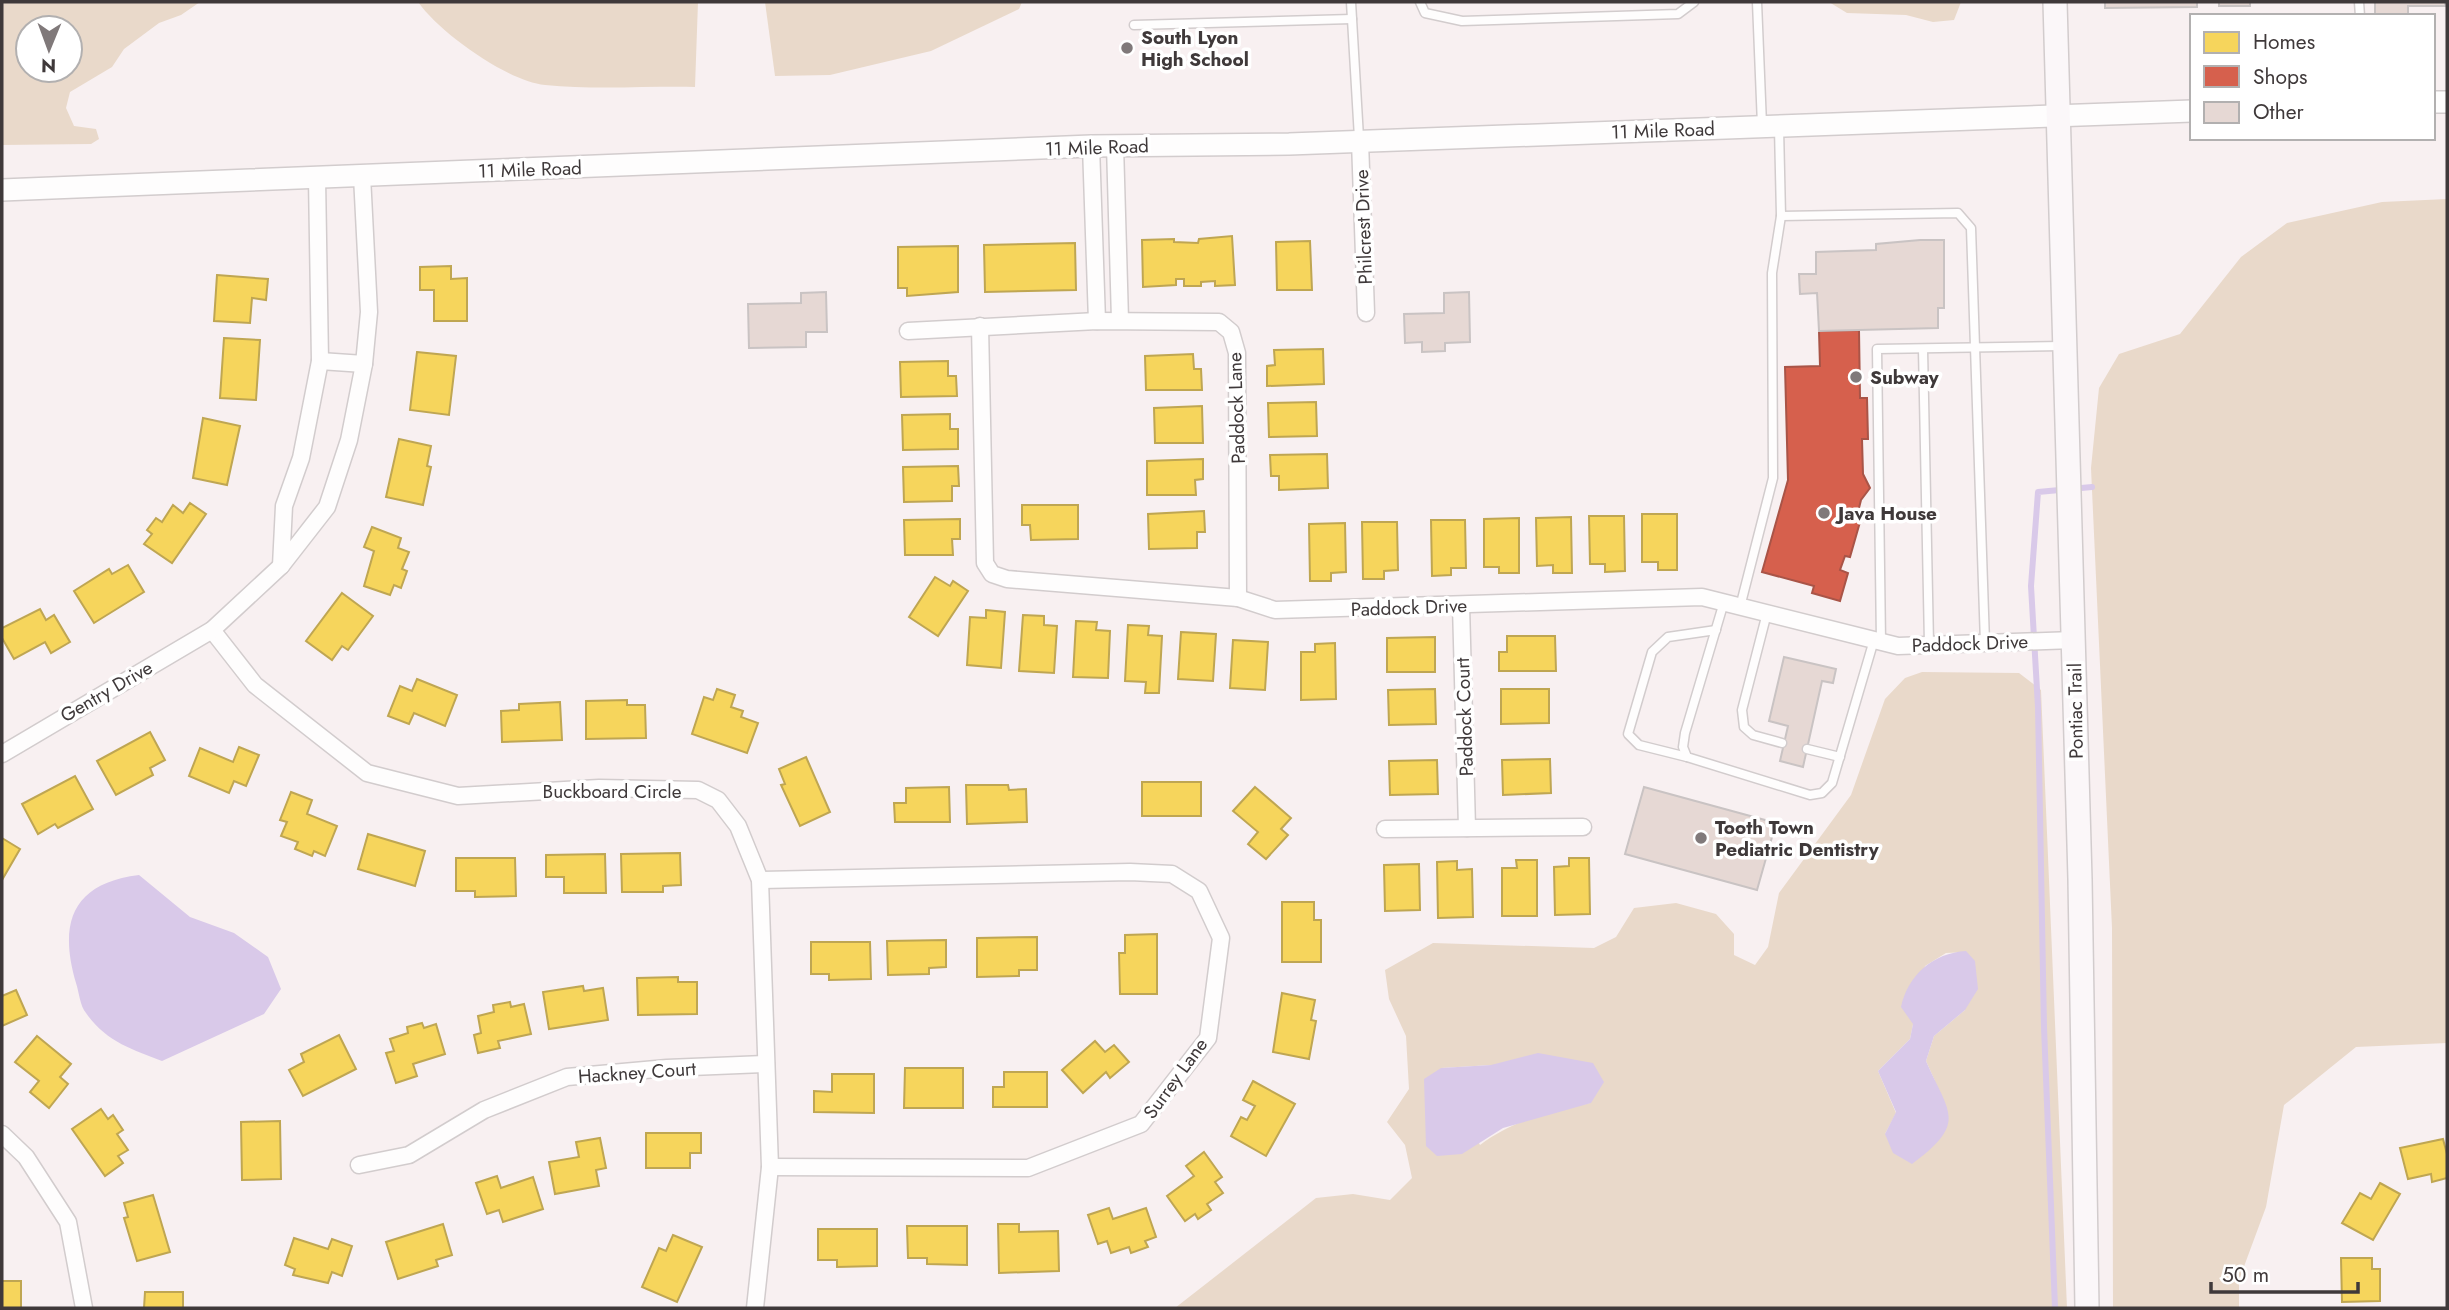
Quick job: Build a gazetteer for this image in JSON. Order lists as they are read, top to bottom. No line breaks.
{"streets":{"main road":["Pontiac Trail"],"street":["11 Mile Road","Philcrest Drive","Paddock Lane","Paddock Drive","Gentry Drive","Paddock Court","Buckboard Circle","Hackney Court","Surrey Lane"]},"crossings":[["11 Mile Road","Philcrest Drive"],["11 Mile Road","Gentry Drive"],["11 Mile Road","Pontiac Trail"],["Paddock Lane","Paddock Drive"],["Paddock Drive","Pontiac Trail"],["Paddock Drive","Paddock Court"],["Gentry Drive","Buckboard Circle"],["Buckboard Circle","Hackney Court"],["Buckboard Circle","Surrey Lane"]],"places":["South Lyon High School","Subway","Java House","Tooth Town Pediatric Dentistry"],"legend":["Homes","Shops","Other"],"scale_bar":"50 m","north":"bottom"}
